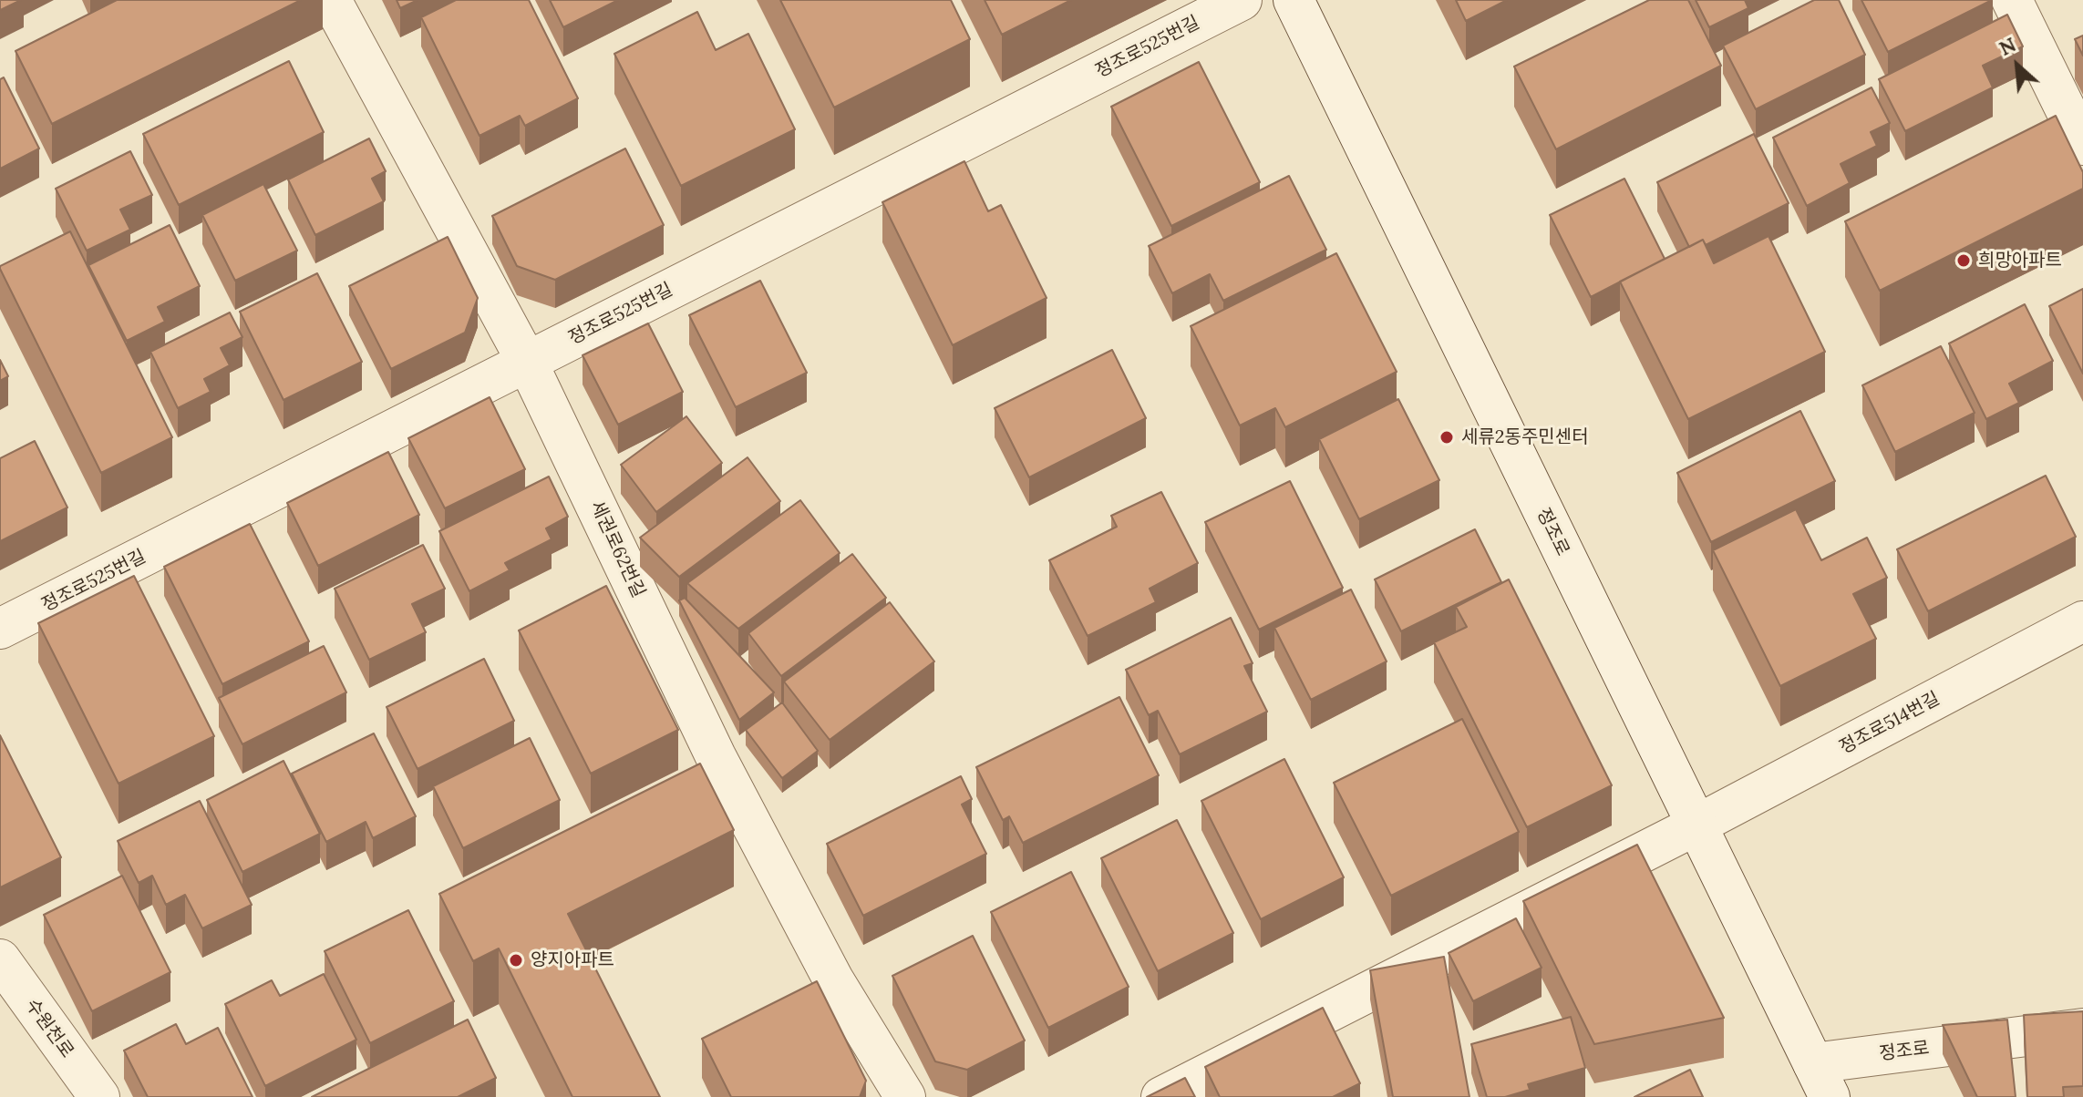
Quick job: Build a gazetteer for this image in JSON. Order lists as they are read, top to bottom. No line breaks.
{"streets":{"street":["정조로525번길","정조로","세권로62번길","정조로514번길","수원천로"]},"crossings":[["정조로525번길","세권로62번길"],["정조로","정조로514번길"]],"places":["희망아파트","세류2동주민센터","양지아파트"],"north":"top left"}
